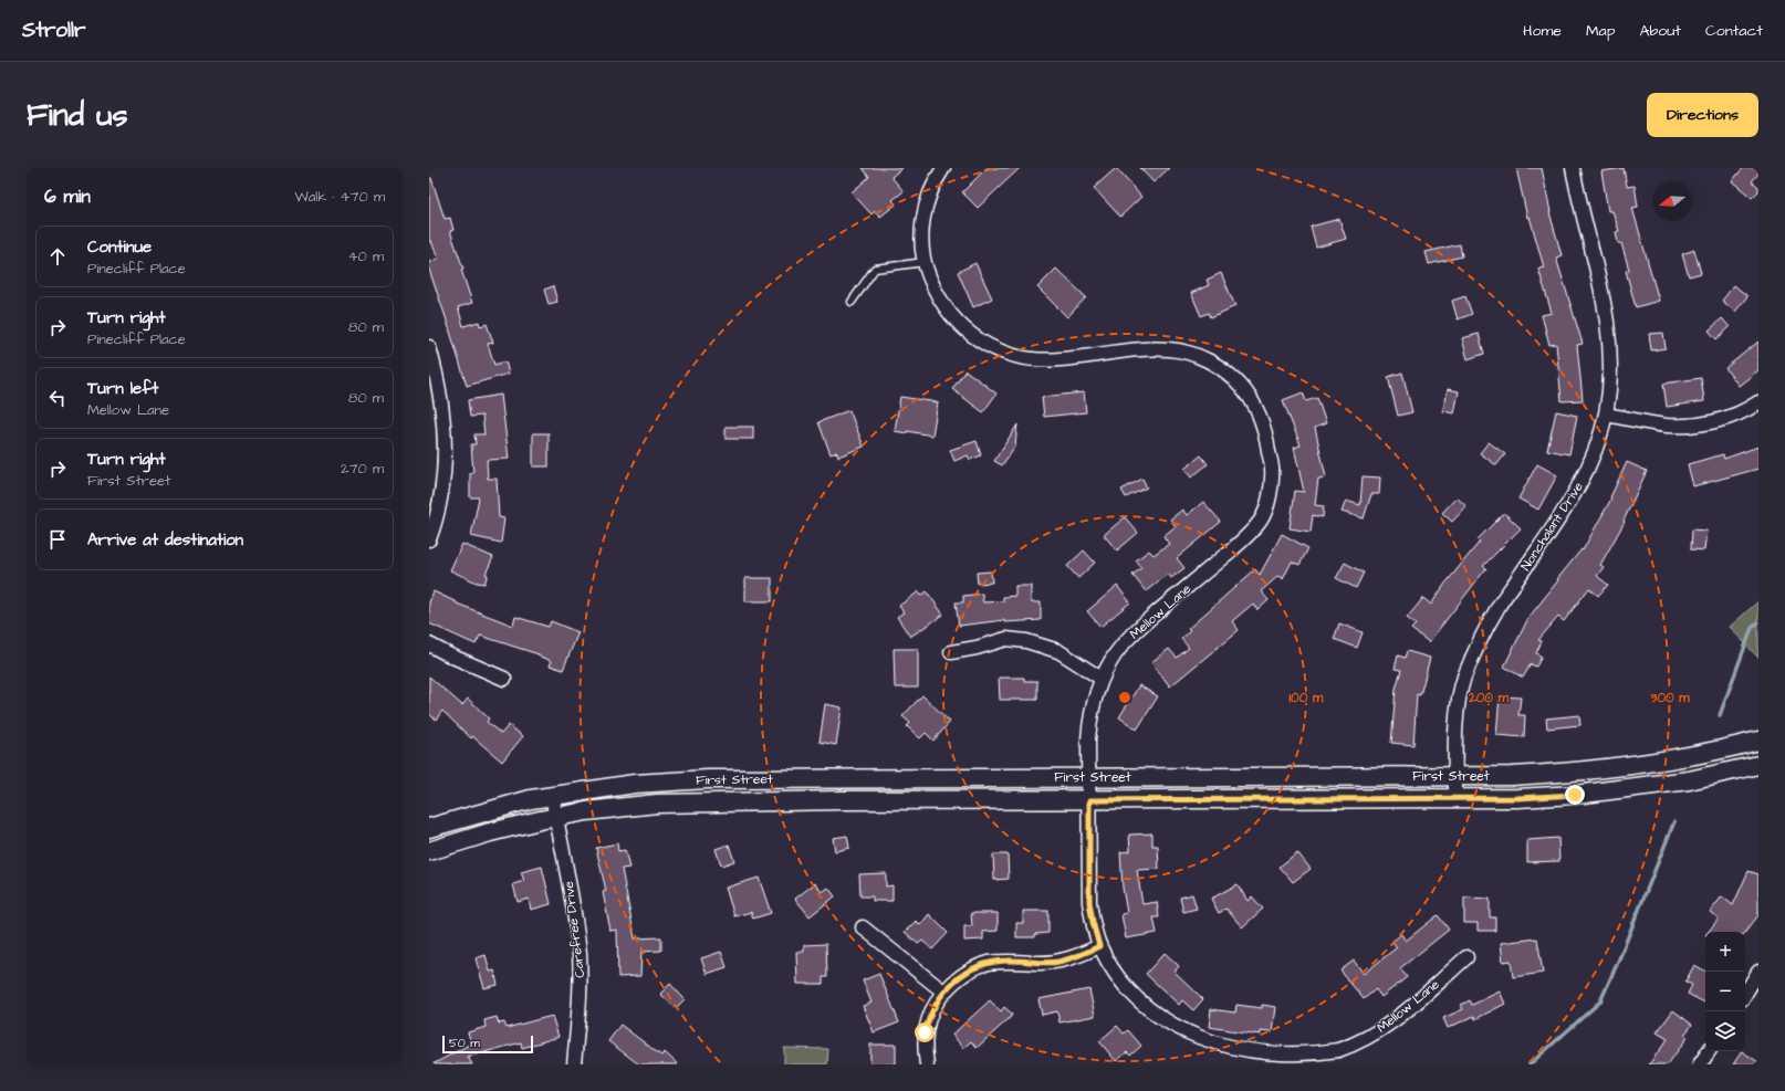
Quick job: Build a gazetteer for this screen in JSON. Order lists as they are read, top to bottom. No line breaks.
{"streets":{"main road":["First Street"],"street":["Nonchalant Drive","Mellow Lane","Carefree Drive"]},"crossings":[["Nonchalant Drive","First Street"],["Mellow Lane","First Street"],["First Street","Carefree Drive"]],"scale_bar":"50 m","north":"left","page":{"header":"Strollr","nav":["Home","Map","About","Contact"],"buttons":"Directions","title":"Find us","heading":["6 min","Walk · 470 m"],"list":[["Continue","Pinecliff Place","40 m"],["Turn right","Pinecliff Place","80 m"],["Turn left","Mellow Lane","80 m"],["Turn right","First Street","270 m"],"Arrive at destination"],"map_buttons":["+","−"],"scale":"50 m"},"rings":["100 m","200 m","300 m"]}
